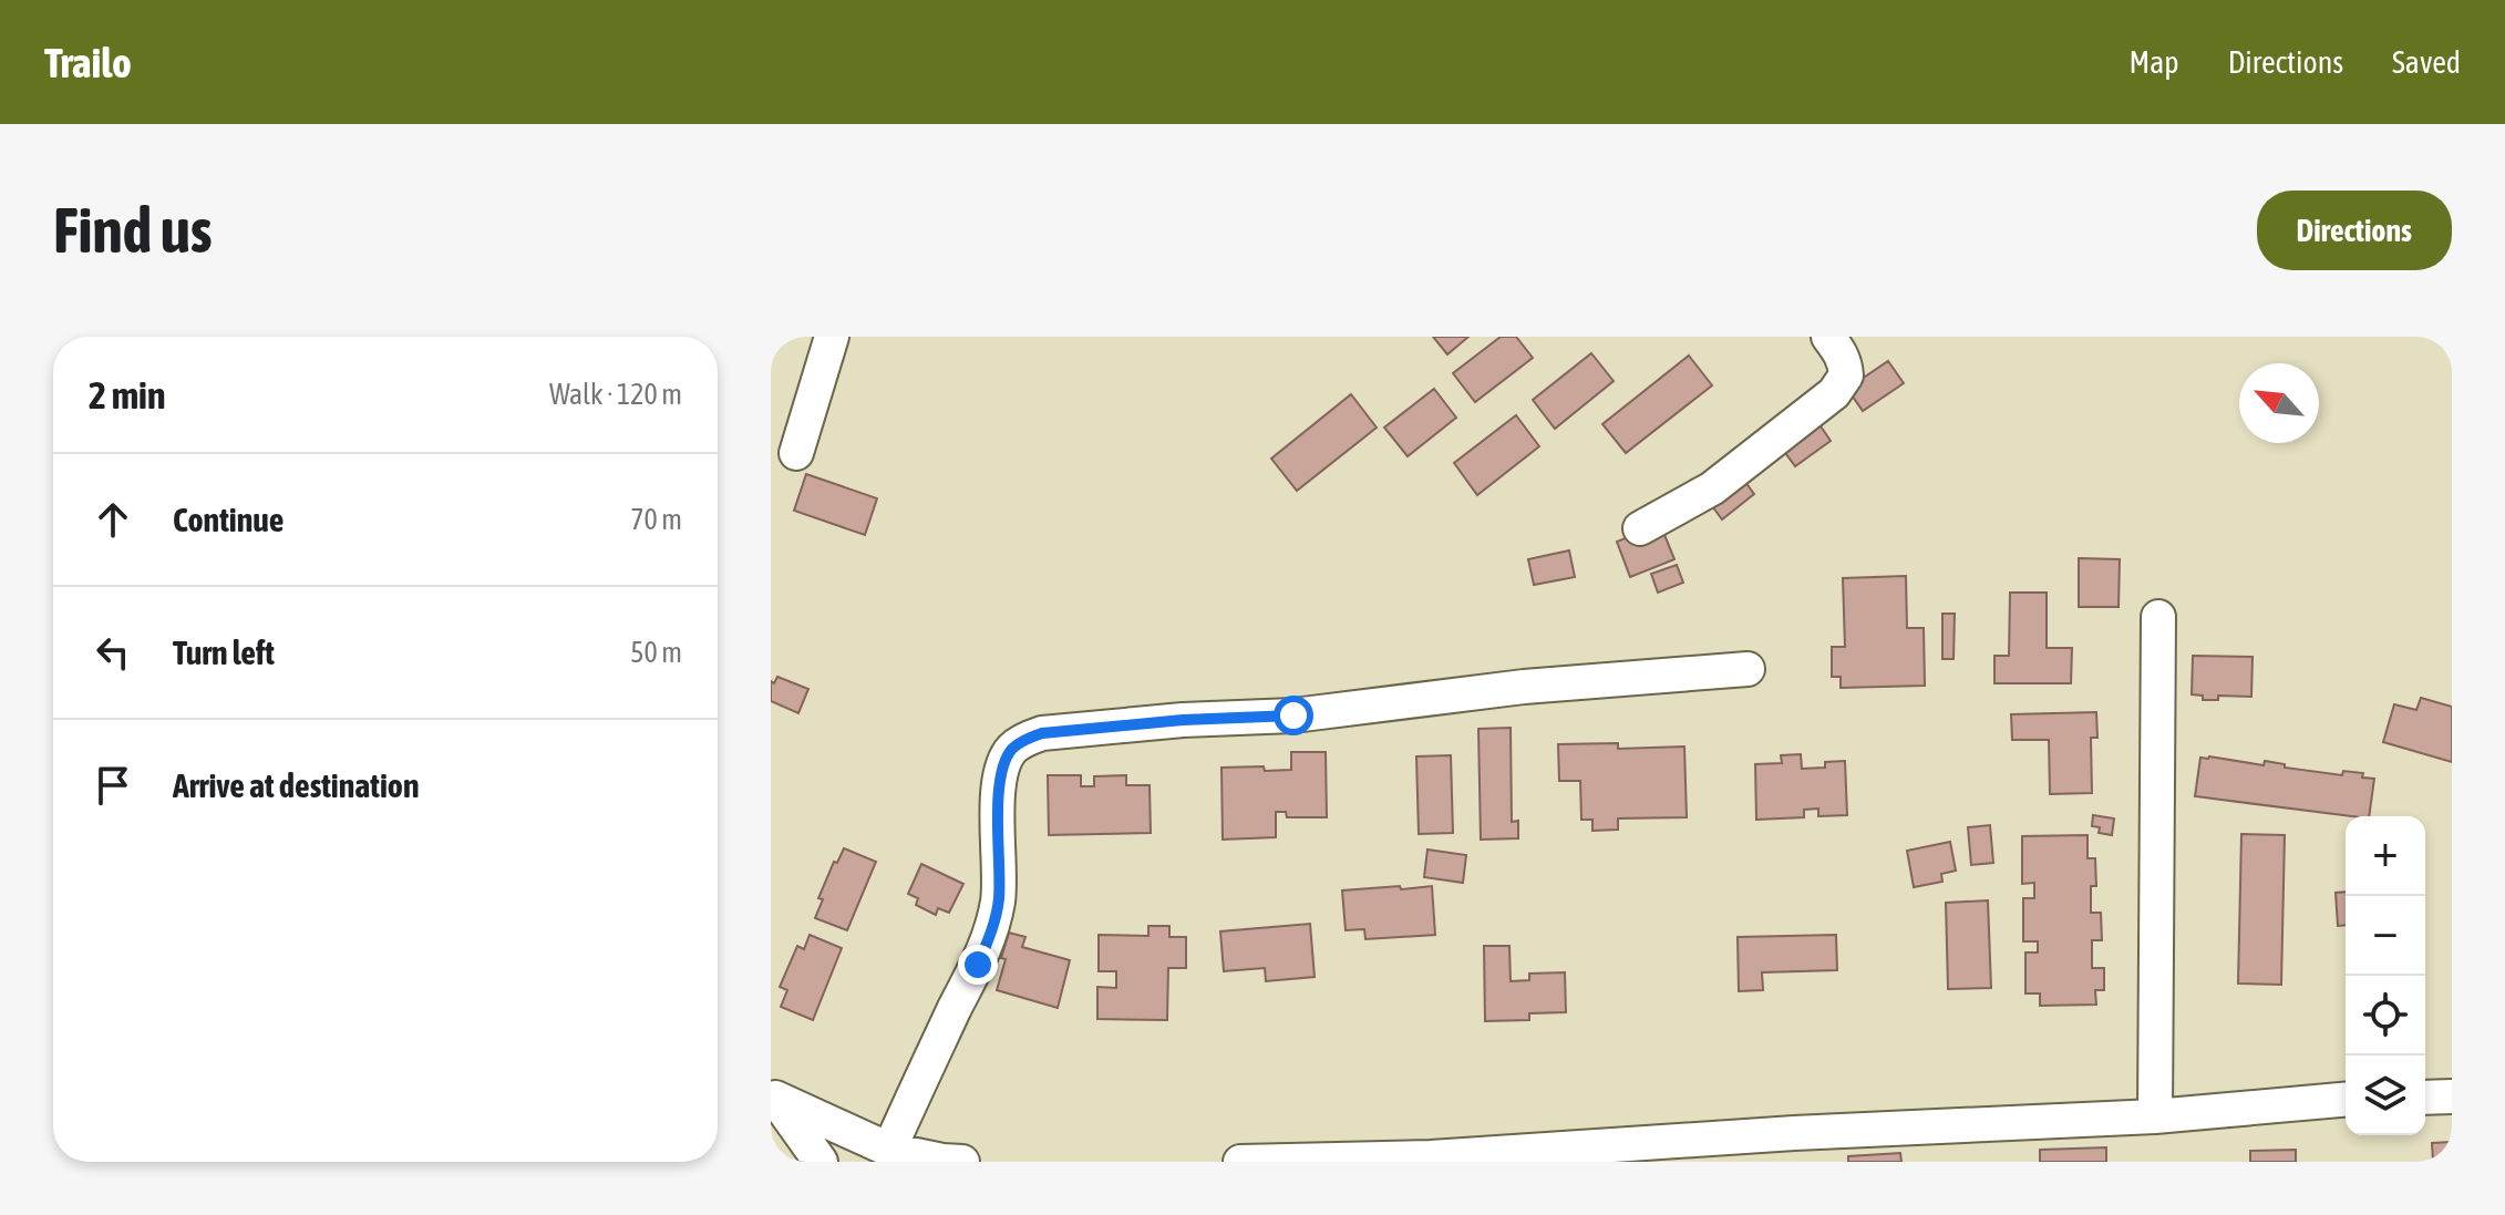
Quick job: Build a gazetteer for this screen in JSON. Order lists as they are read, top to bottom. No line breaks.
{"north":"top left","page":{"header":"Trailo","nav":["Map","Directions","Saved"],"buttons":"Directions","title":"Find us","heading":["2 min","Walk · 120 m"],"list":[["Continue","70 m"],["Turn left","50 m"],"Arrive at destination"],"map_buttons":["+","−"]}}
